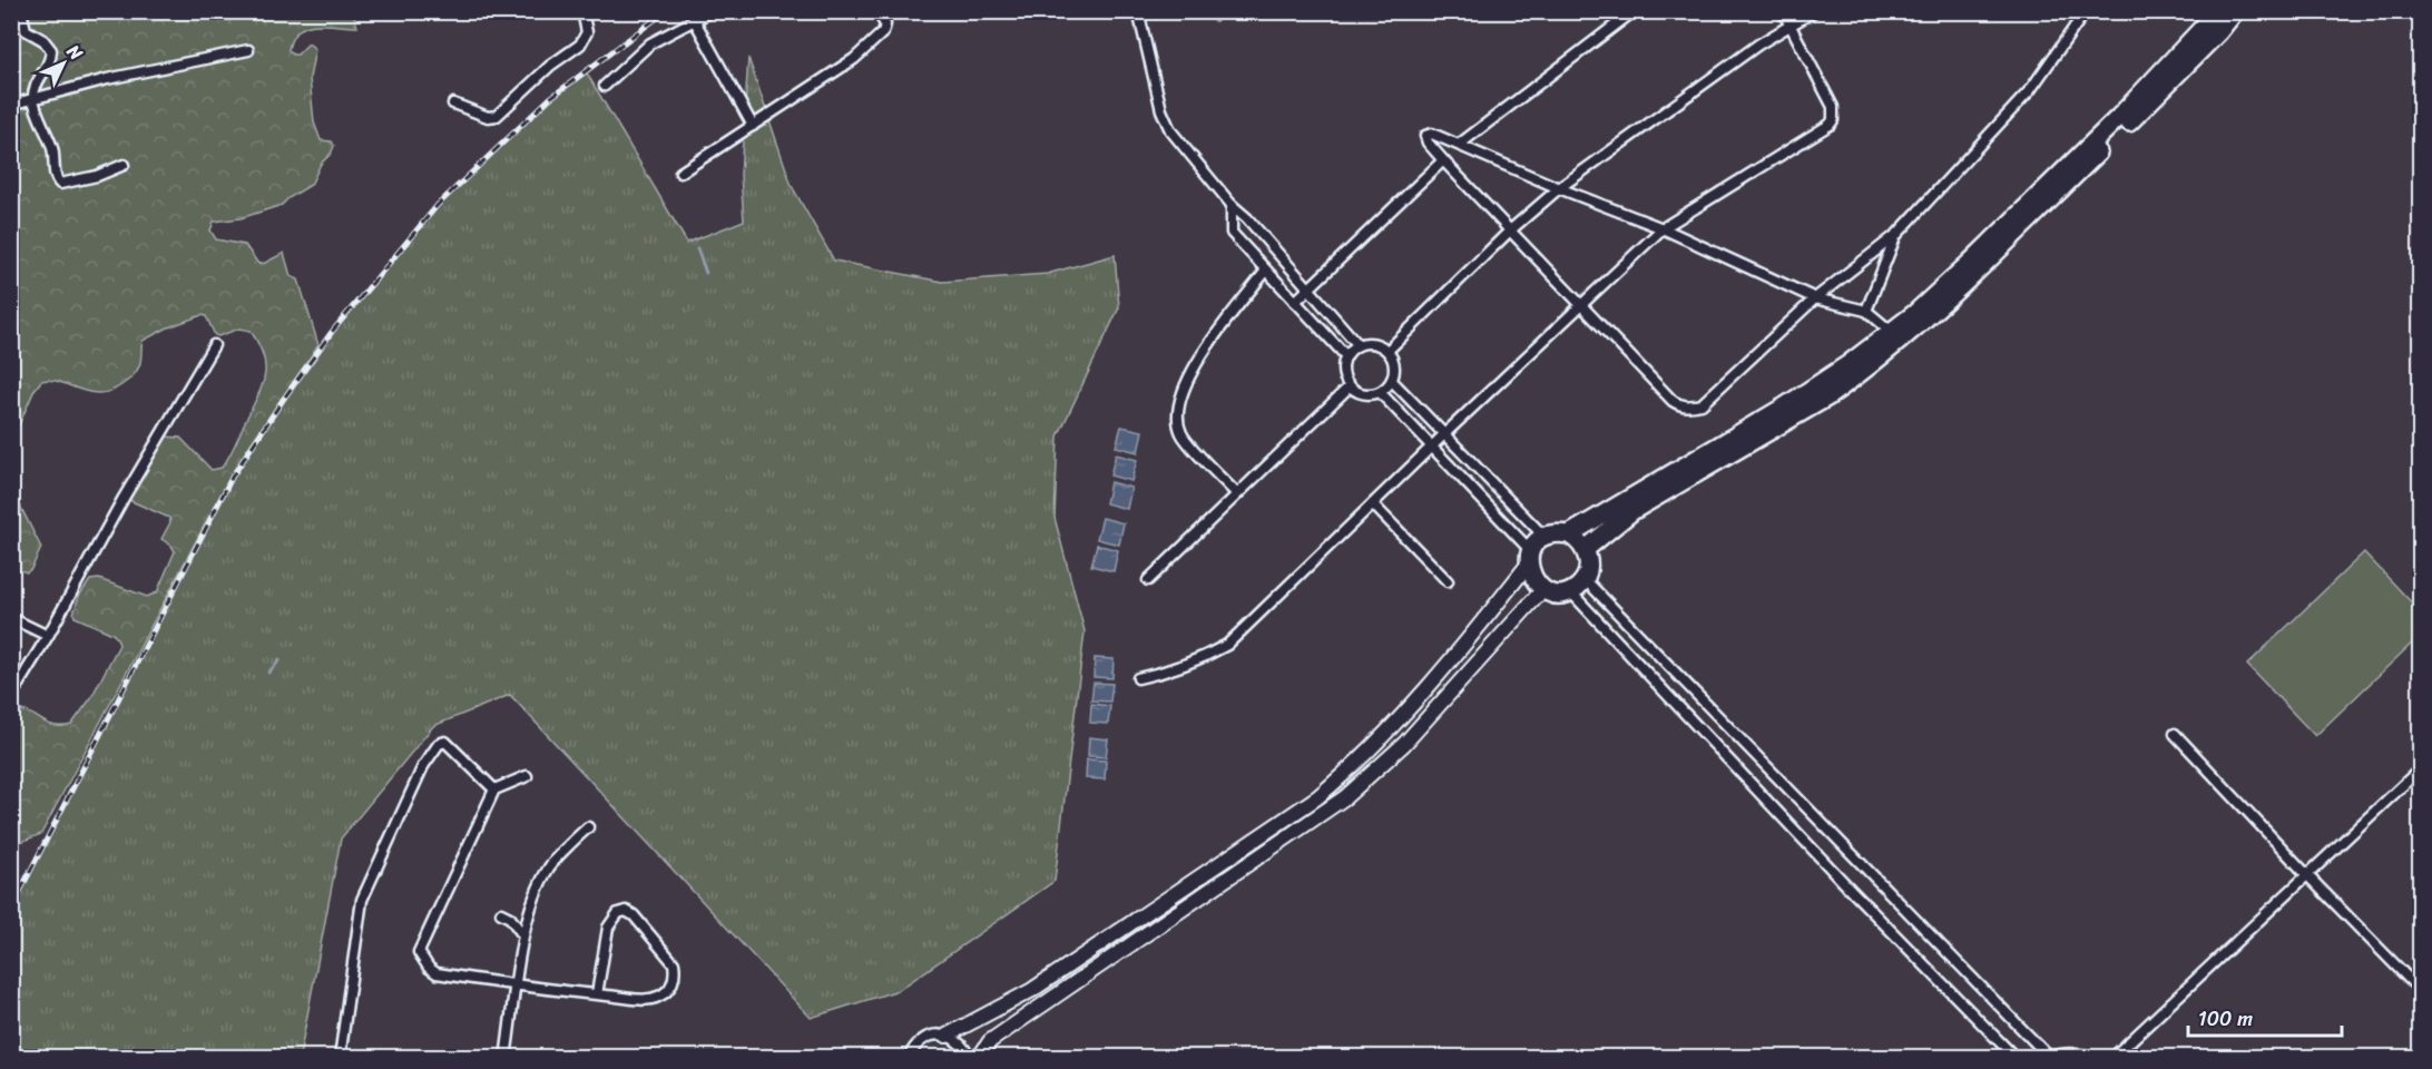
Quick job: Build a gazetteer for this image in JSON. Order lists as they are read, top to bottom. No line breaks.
{"scale_bar":"100 m","north":"top right"}
